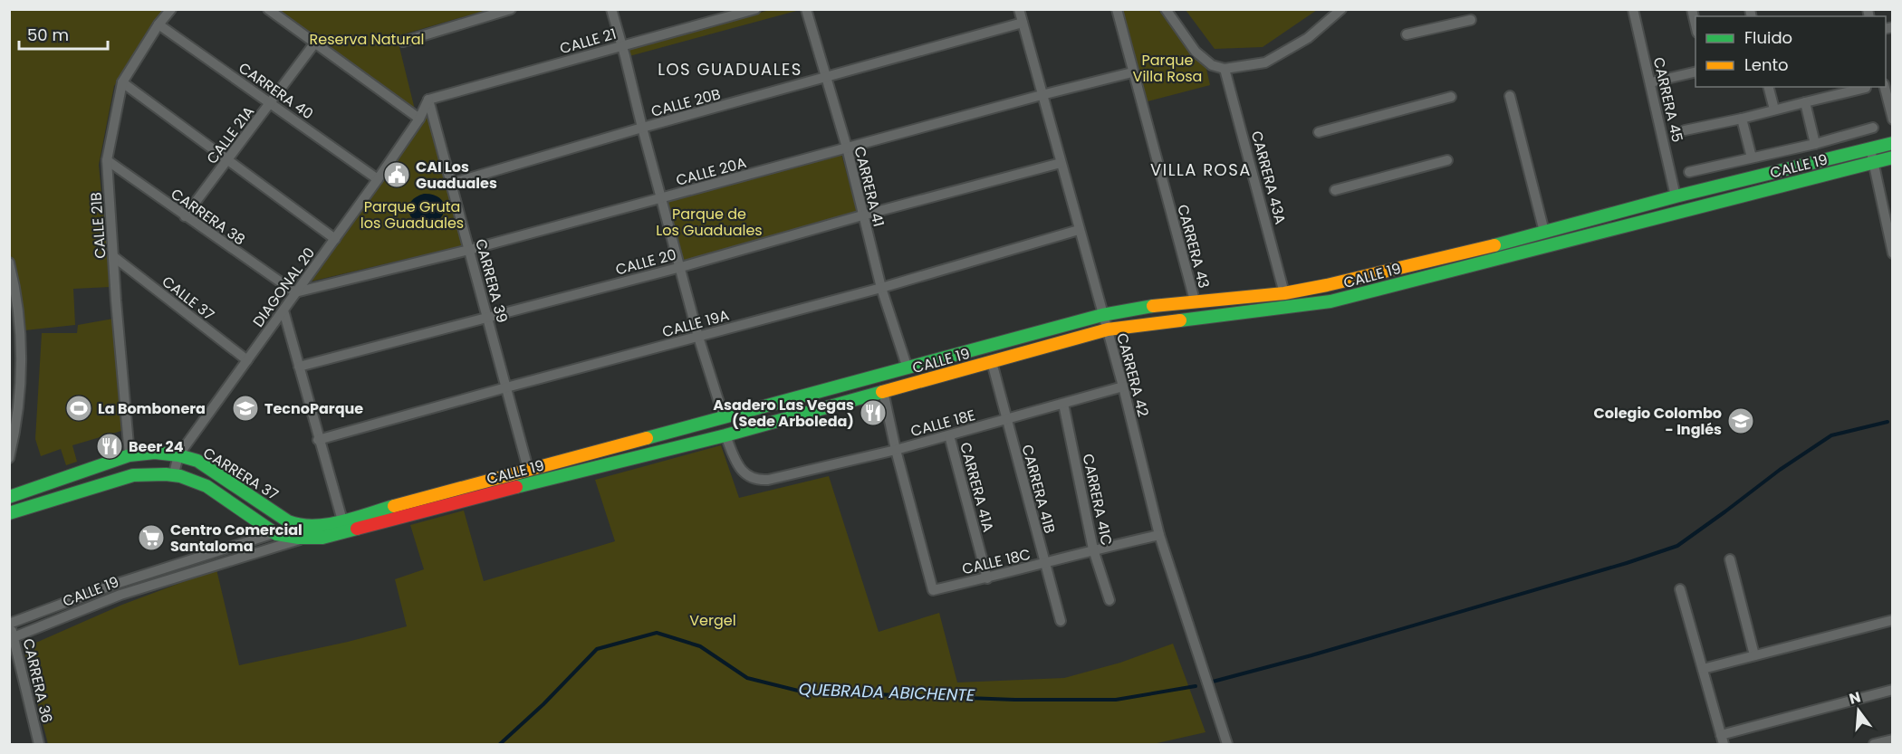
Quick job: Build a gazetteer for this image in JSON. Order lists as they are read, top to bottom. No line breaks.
{"streets":{"main road":["CALLE 19","CARRERA 37"],"street":["CALLE 21","CARRERA 40","CARRERA 45","CALLE 20B","CALLE 21A","CALLE 20A","CARRERA 43A","CARRERA 41","CARRERA 38","CALLE 21B","CARRERA 43","CALLE 20","CARRERA 39","DIAGONAL 20","CALLE 37","CALLE 19A","CARRERA 42","CALLE 18E","CARRERA 41A","CARRERA 41B","CARRERA 41C","CALLE 18C","CARRERA 36"]},"crossings":[["CALLE 21","CARRERA 39"],["CARRERA 40","CALLE 21A"],["CARRERA 40","CALLE 21B"],["CARRERA 40","DIAGONAL 20"],["CARRERA 45","CALLE 19"],["CALLE 20B","CARRERA 41"],["CALLE 20B","CARRERA 39"],["CALLE 20B","CARRERA 42"],["CALLE 21A","CARRERA 38"],["CALLE 19","CARRERA 43A"],["CALLE 19","CARRERA 41"],["CALLE 19","CARRERA 43"],["CALLE 19","CARRERA 39"],["CALLE 19","CARRERA 42"],["CALLE 19","CALLE 18E"],["CALLE 19","CARRERA 37"],["CALLE 19","CARRERA 41B"],["CALLE 19","CARRERA 36"],["CALLE 20A","CARRERA 41"],["CALLE 20A","CARRERA 38"],["CALLE 20A","CARRERA 43"],["CALLE 20A","CARRERA 39"],["CALLE 20A","DIAGONAL 20"],["CALLE 20A","CARRERA 42"],["CARRERA 41","CALLE 20"],["CARRERA 41","CALLE 19A"],["CARRERA 38","CALLE 21B"],["CARRERA 38","DIAGONAL 20"],["CALLE 21B","CALLE 37"],["CALLE 21B","CARRERA 37"],["CALLE 20","CARRERA 39"],["CALLE 20","CARRERA 42"],["CARRERA 39","CALLE 19A"],["DIAGONAL 20","CALLE 37"],["DIAGONAL 20","CARRERA 37"],["CALLE 19A","CARRERA 42"],["CARRERA 42","CALLE 18E"],["CARRERA 42","CALLE 18C"],["CALLE 18E","CARRERA 41A"],["CALLE 18E","CARRERA 41B"],["CALLE 18E","CARRERA 41C"],["CALLE 18E","CALLE 18C"],["CARRERA 41A","CALLE 18C"],["CARRERA 41B","CALLE 18C"],["CARRERA 41C","CALLE 18C"]],"districts":["LOS GUADUALES","VILLA ROSA"],"water":["QUEBRADA ABICHENTE"],"parks":["Reserva Natural","Parque Villa Rosa","Parque Gruta los Guaduales","Parque de Los Guaduales","Vergel"],"places":{"public building":["CAI Los Guaduales"],"sports":["La Bombonera"],"school or university":["TecnoParque","Colegio Colombo - Inglés"],"restaurant":["Asadero Las Vegas (Sede Arboleda)","Beer 24"],"supermarket":["Centro Comercial Santaloma"]},"legend":["Fluido","Lento"],"scale_bar":"50 m","north":"top"}
